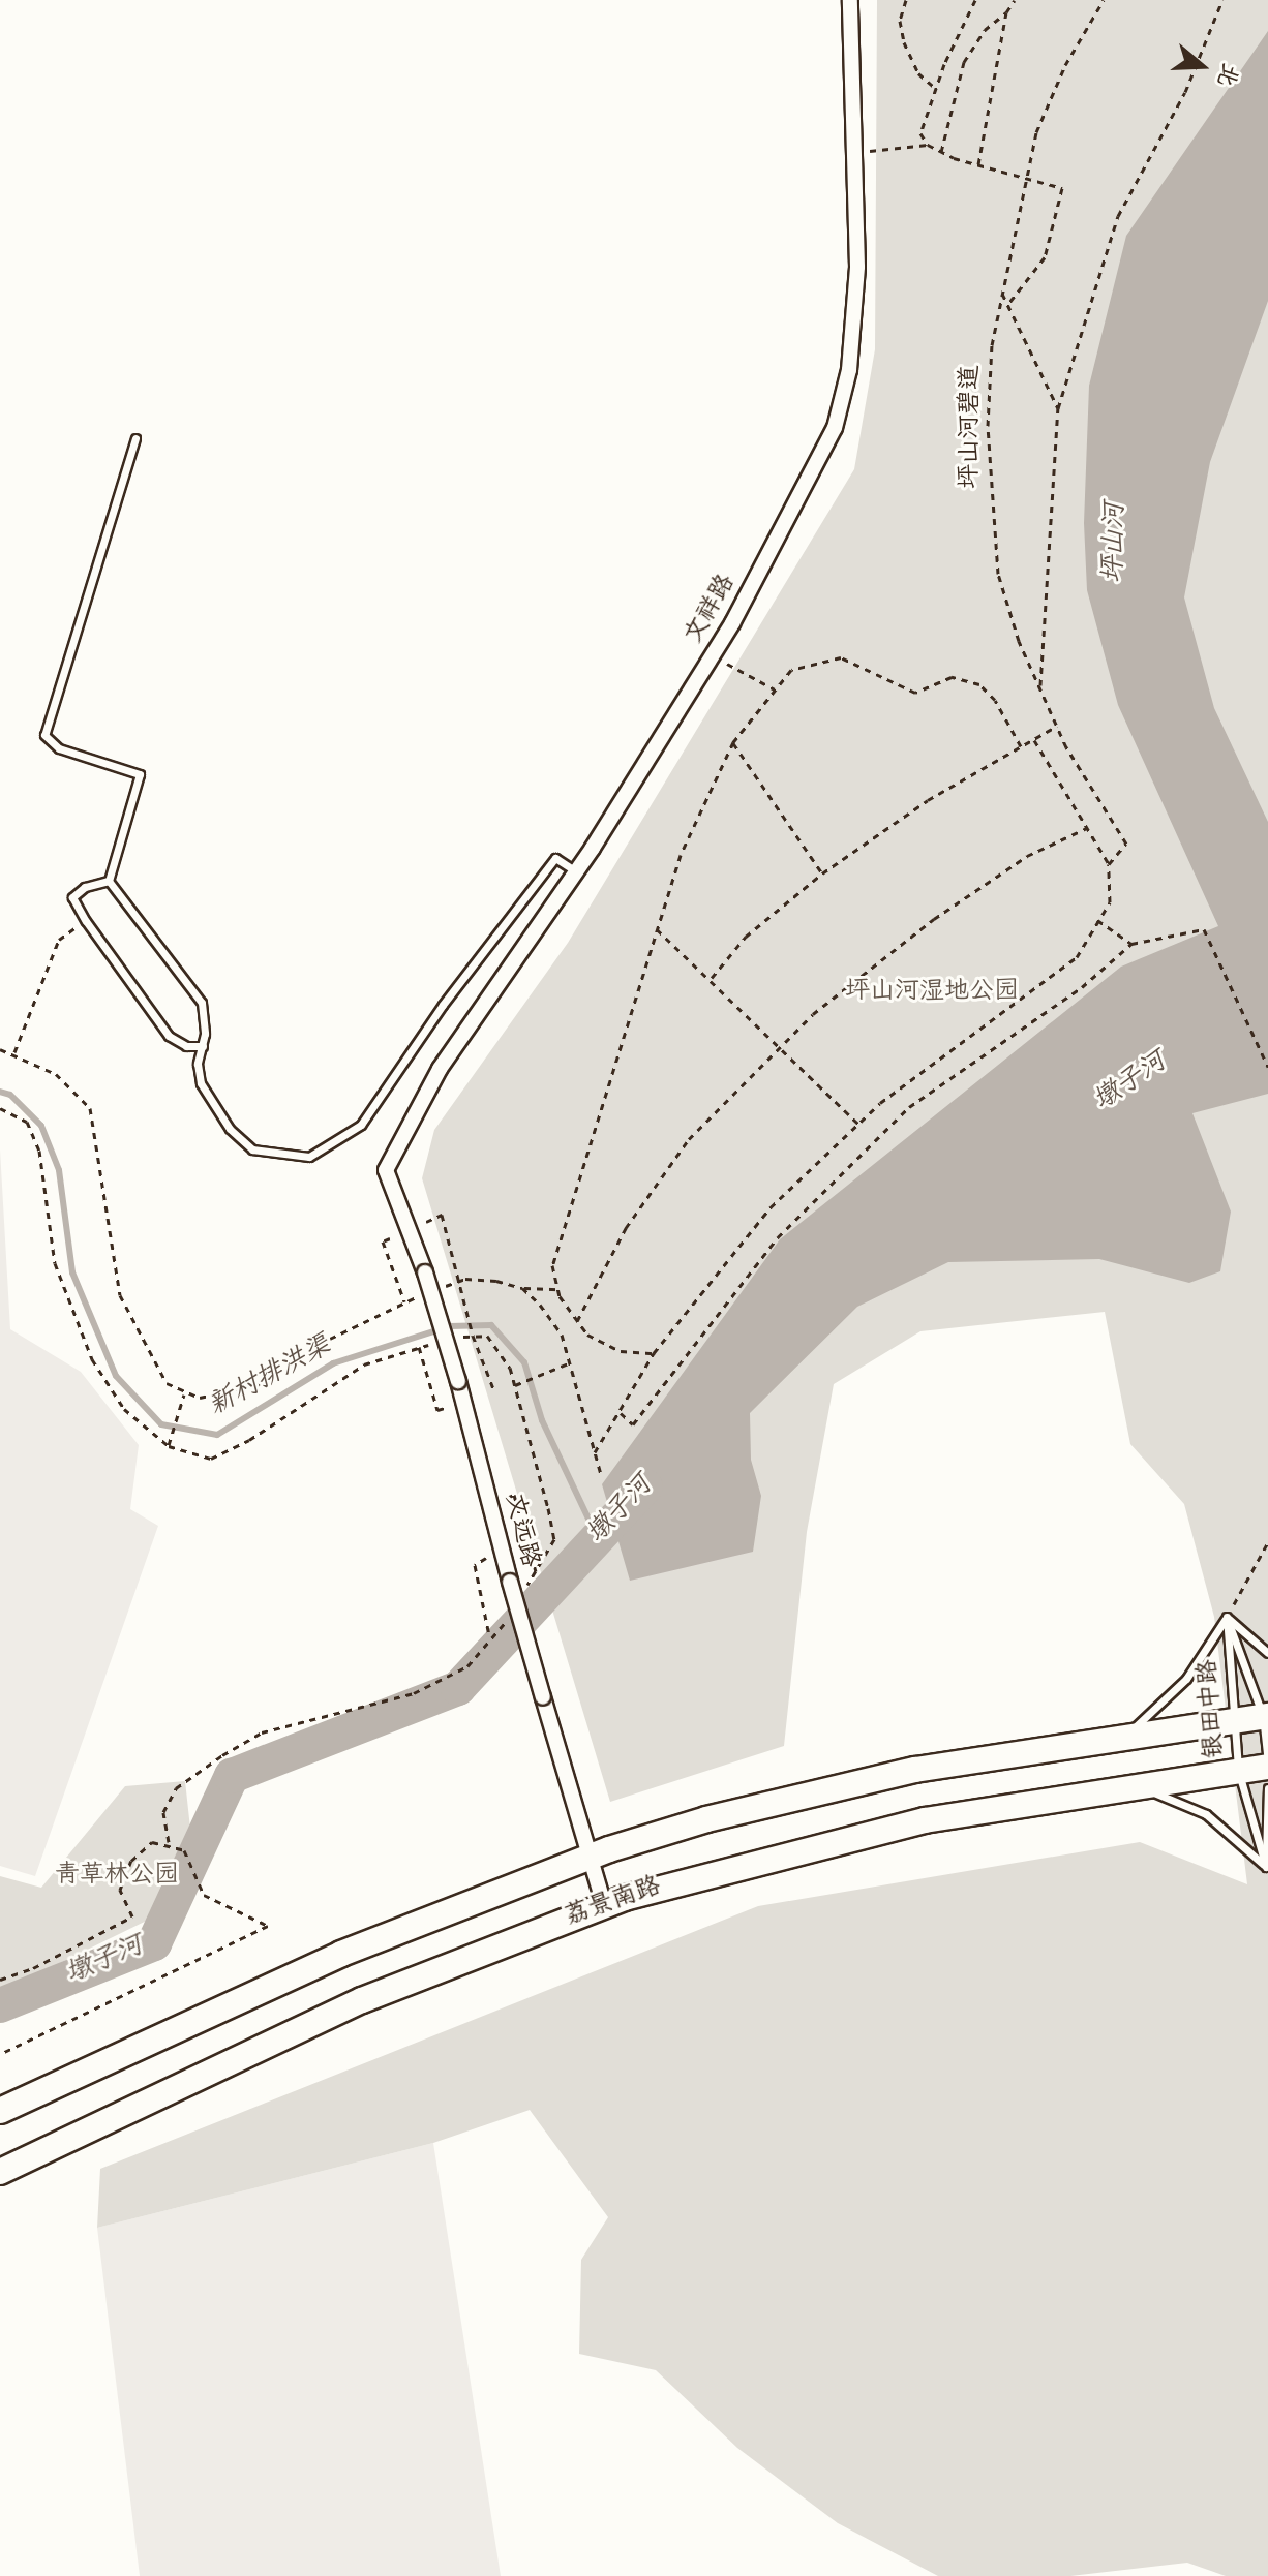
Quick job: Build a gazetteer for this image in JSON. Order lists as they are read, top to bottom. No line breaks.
{"streets":{"main road":["荔景南路"],"street":["文祥路","文远路"],"lane":["银田中路"],"path":["坪山河碧道"]},"crossings":[["文祥路","文远路"],["文远路","荔景南路"],["银田中路","荔景南路"]],"water":["坪山河","墩子河","新村排洪渠"],"parks":["坪山河湿地公园","青草林公园"],"north":"right"}
